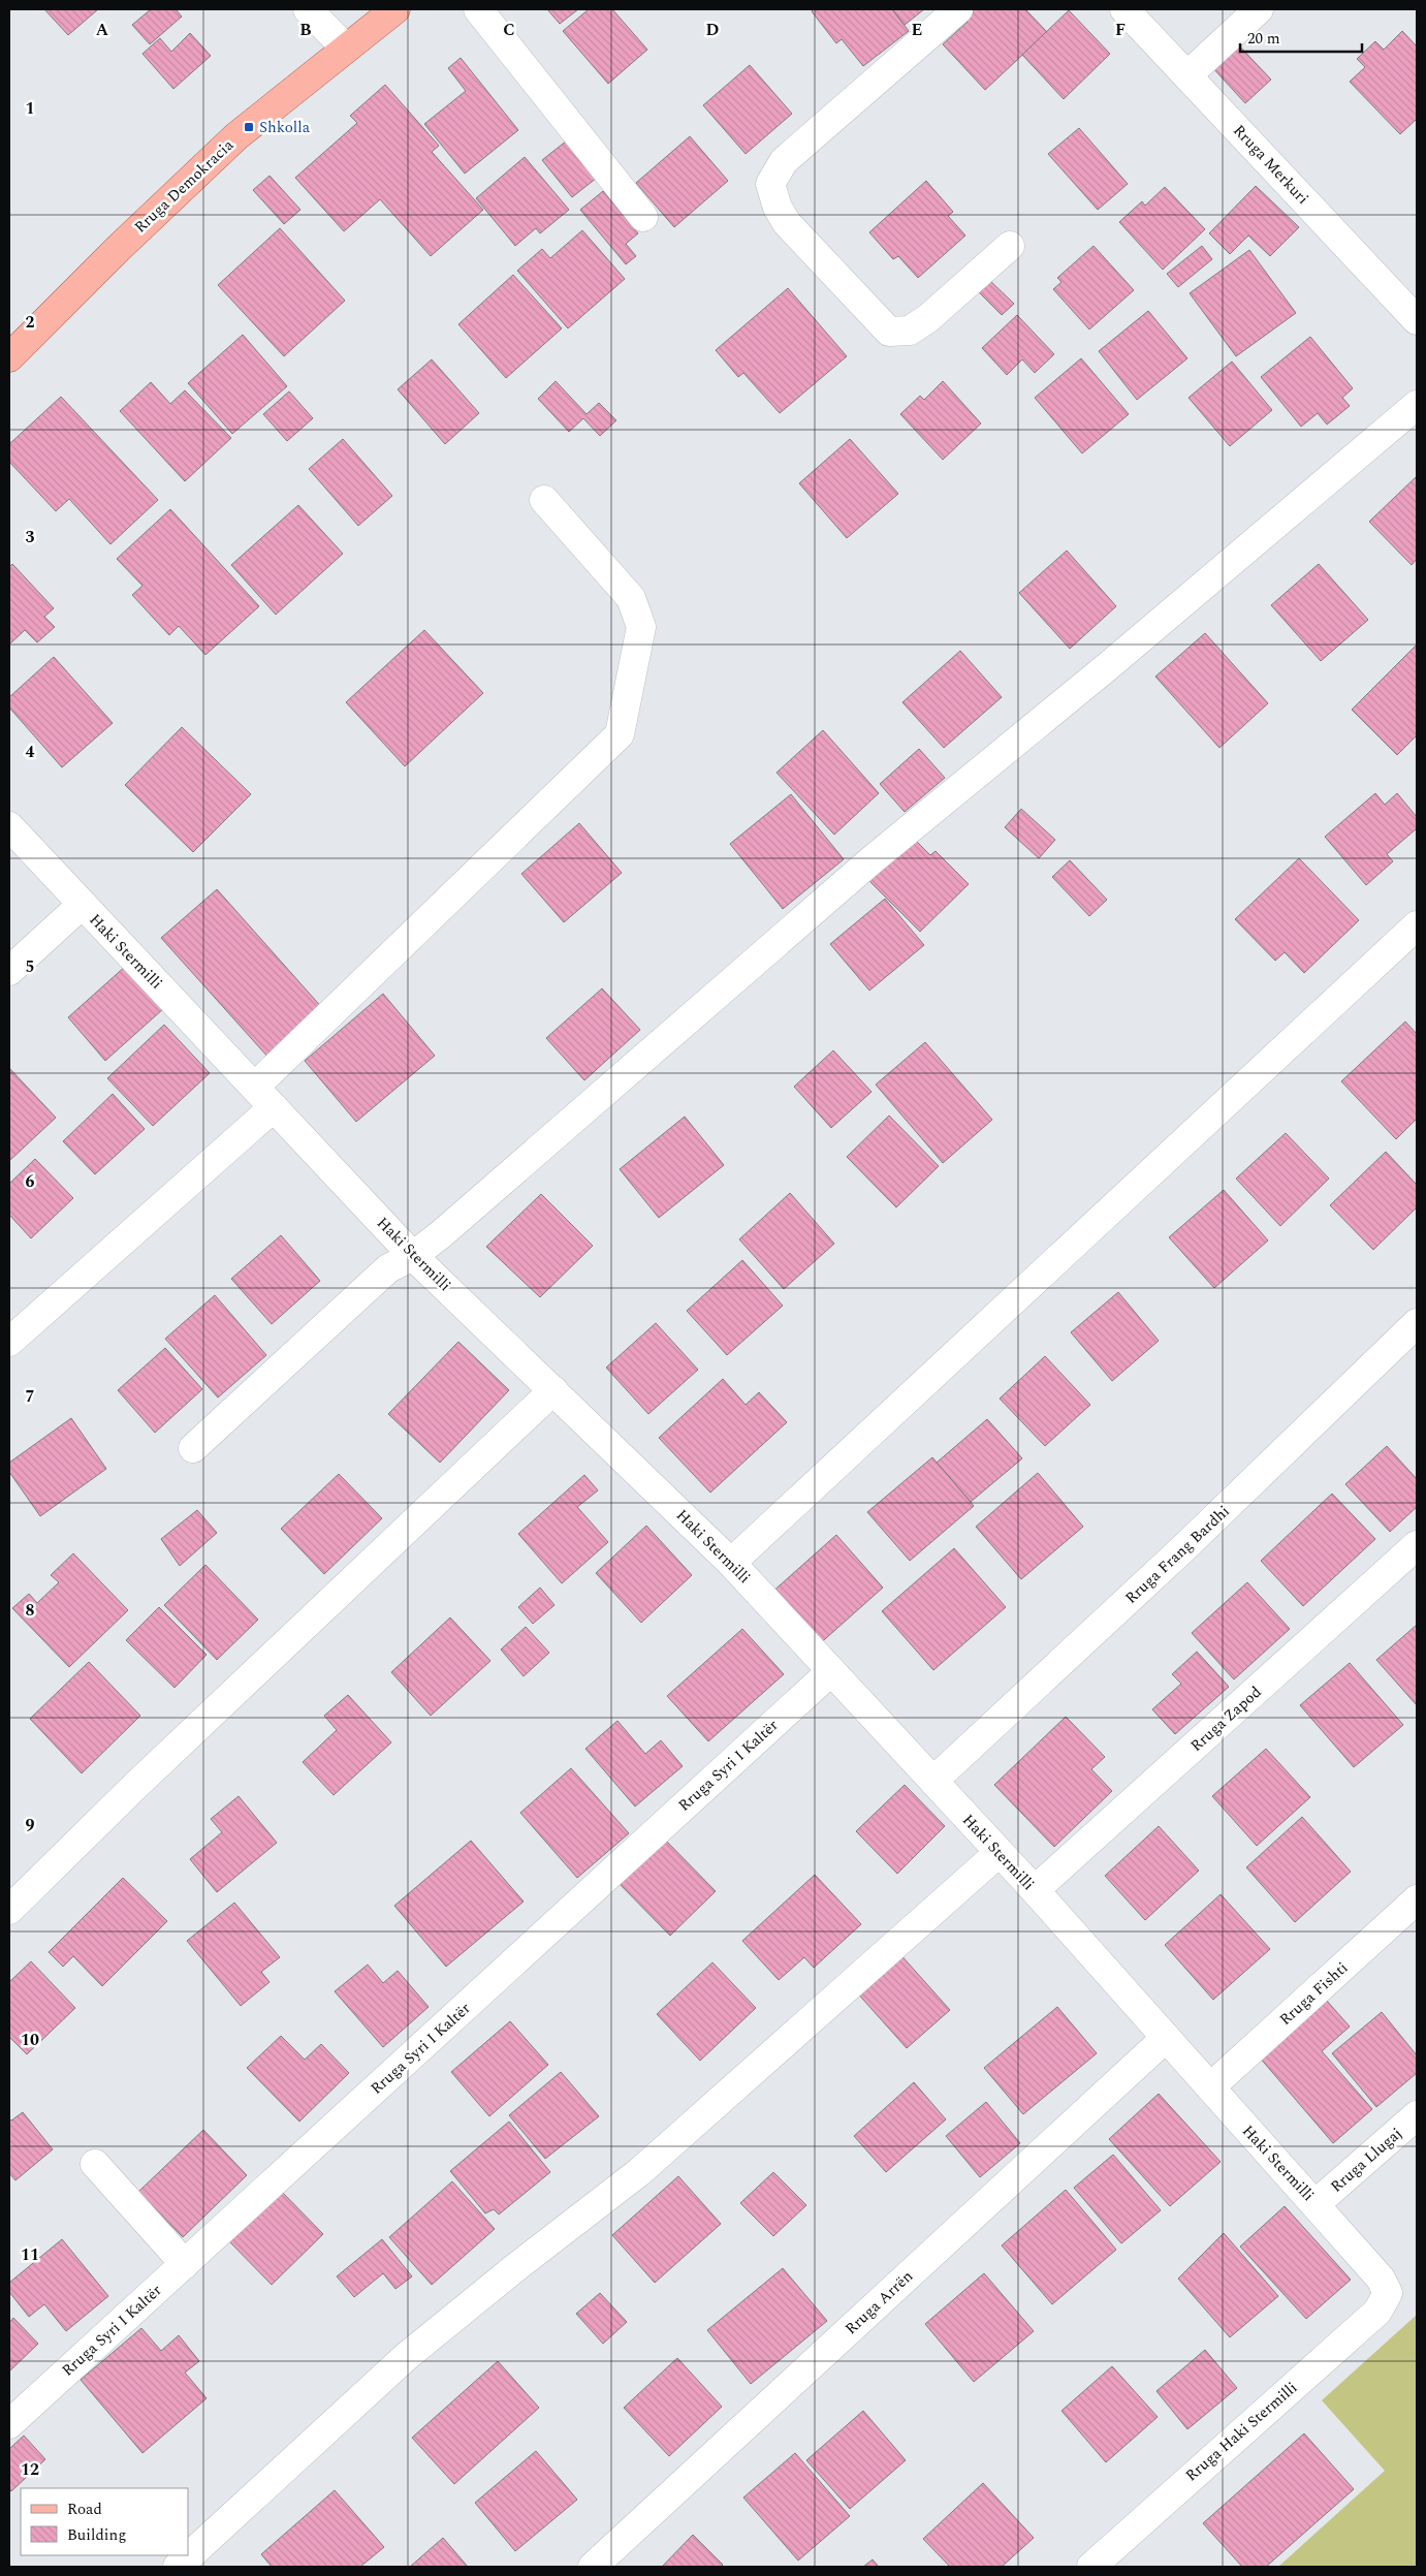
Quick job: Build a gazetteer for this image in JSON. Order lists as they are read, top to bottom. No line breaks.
{"streets":{"main road":["Rruga Demokracia"],"street":["Rruga Merkuri","Haki Stermilli","Rruga Frang Bardhi","Rruga Zapod","Rruga Syri I Kaltër","Rruga Fishti","Rruga Llugaj","Rruga Arrën","Rruga Haki Stermilli"]},"crossings":[["Haki Stermilli","Rruga Frang Bardhi"],["Haki Stermilli","Rruga Zapod"],["Haki Stermilli","Rruga Syri I Kaltër"],["Haki Stermilli","Rruga Fishti"],["Haki Stermilli","Rruga Llugaj"],["Haki Stermilli","Rruga Arrën"],["Haki Stermilli","Rruga Haki Stermilli"]],"places":{"transit":["Shkolla"]},"legend":["Road","Building"],"scale_bar":"20 m","grid":{"columns":["A","B","C","D","E","F"],"rows":["1","2","3","4","5","6","7","8","9","10","11","12"]}}
